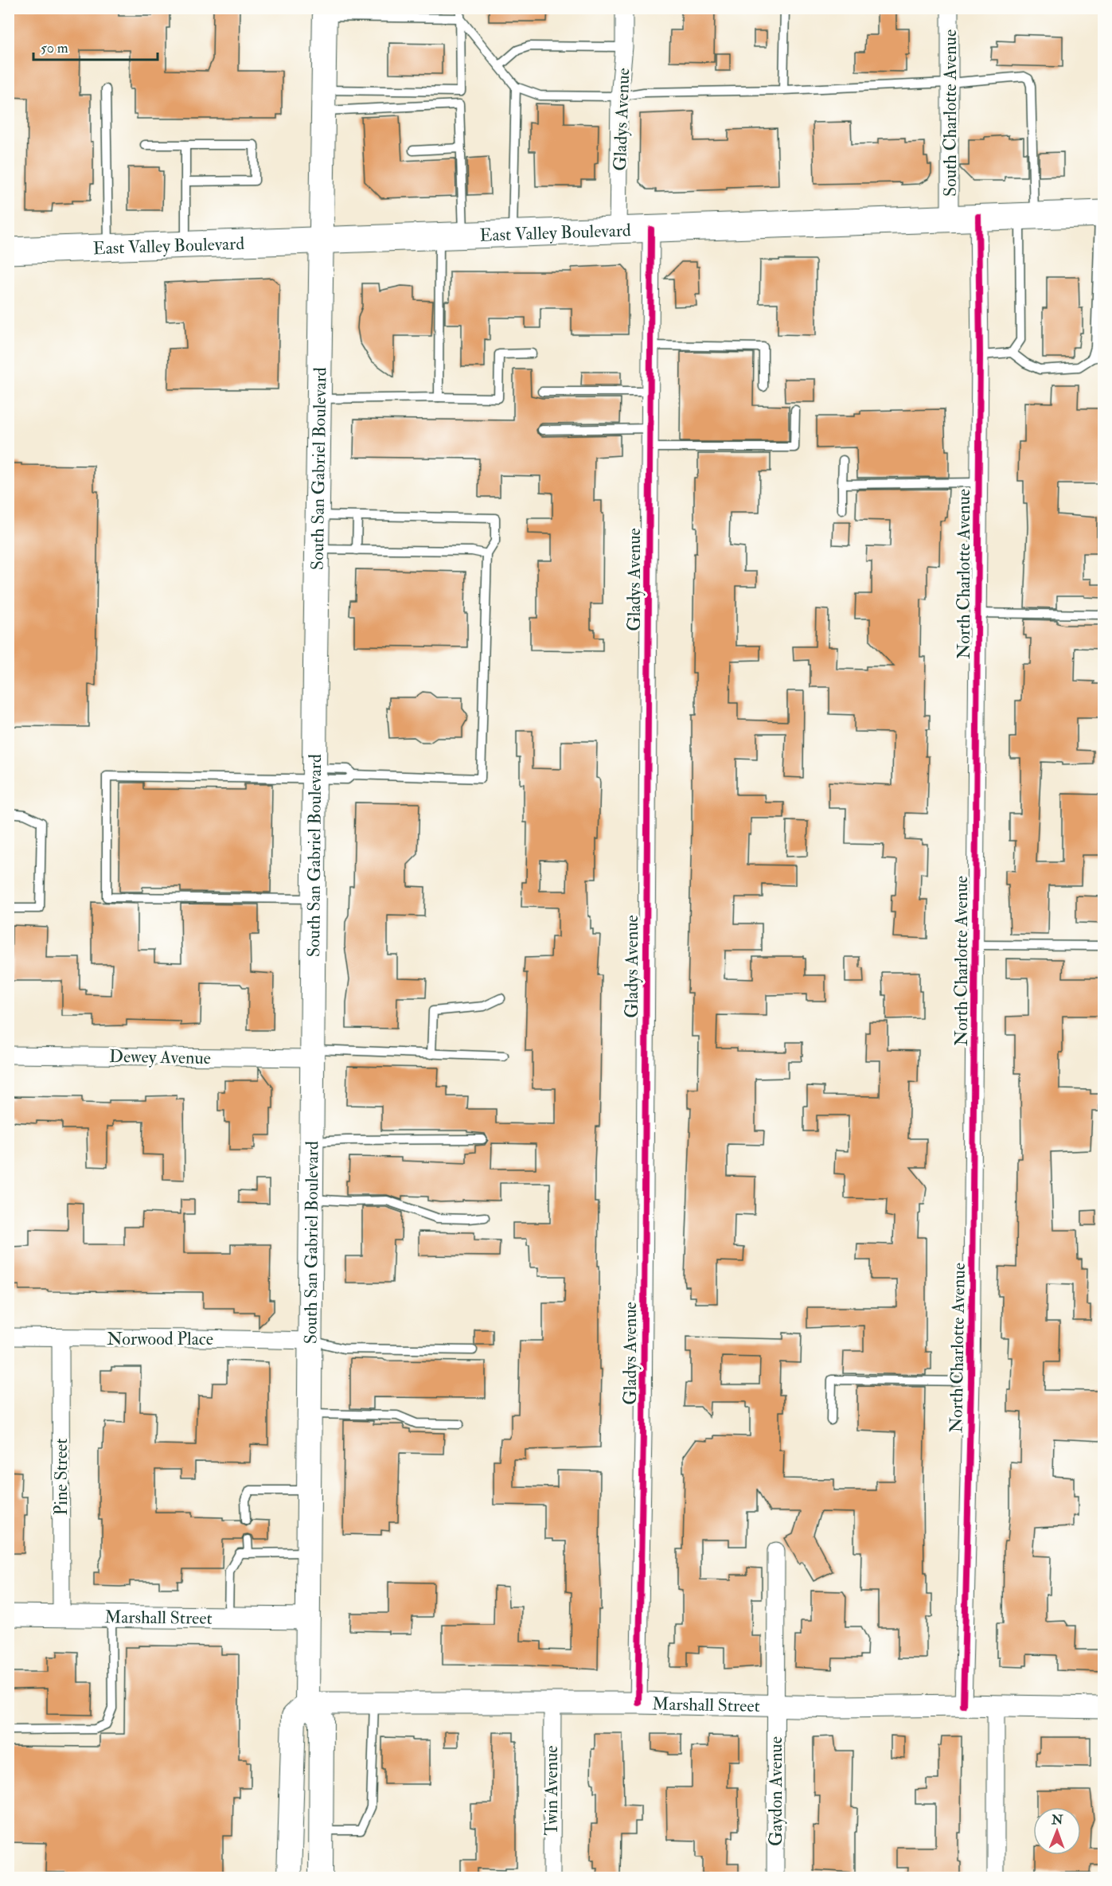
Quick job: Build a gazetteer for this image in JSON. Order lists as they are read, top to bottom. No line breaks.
{"streets":{"main road":["East Valley Boulevard","South San Gabriel Boulevard"],"street":["South Charlotte Avenue","Gladys Avenue","North Charlotte Avenue","Dewey Avenue","Norwood Place","Pine Street","Marshall Street","Twin Avenue","Gaydon Avenue"]},"crossings":[["South Charlotte Avenue","East Valley Boulevard"],["Gladys Avenue","East Valley Boulevard"],["Gladys Avenue","Marshall Street"],["East Valley Boulevard","South San Gabriel Boulevard"],["East Valley Boulevard","North Charlotte Avenue"],["South San Gabriel Boulevard","Dewey Avenue"],["South San Gabriel Boulevard","Norwood Place"],["South San Gabriel Boulevard","Marshall Street"],["North Charlotte Avenue","Marshall Street"],["Norwood Place","Pine Street"],["Pine Street","Marshall Street"],["Marshall Street","Twin Avenue"],["Marshall Street","Gaydon Avenue"]],"scale_bar":"50 m","north":"top"}
